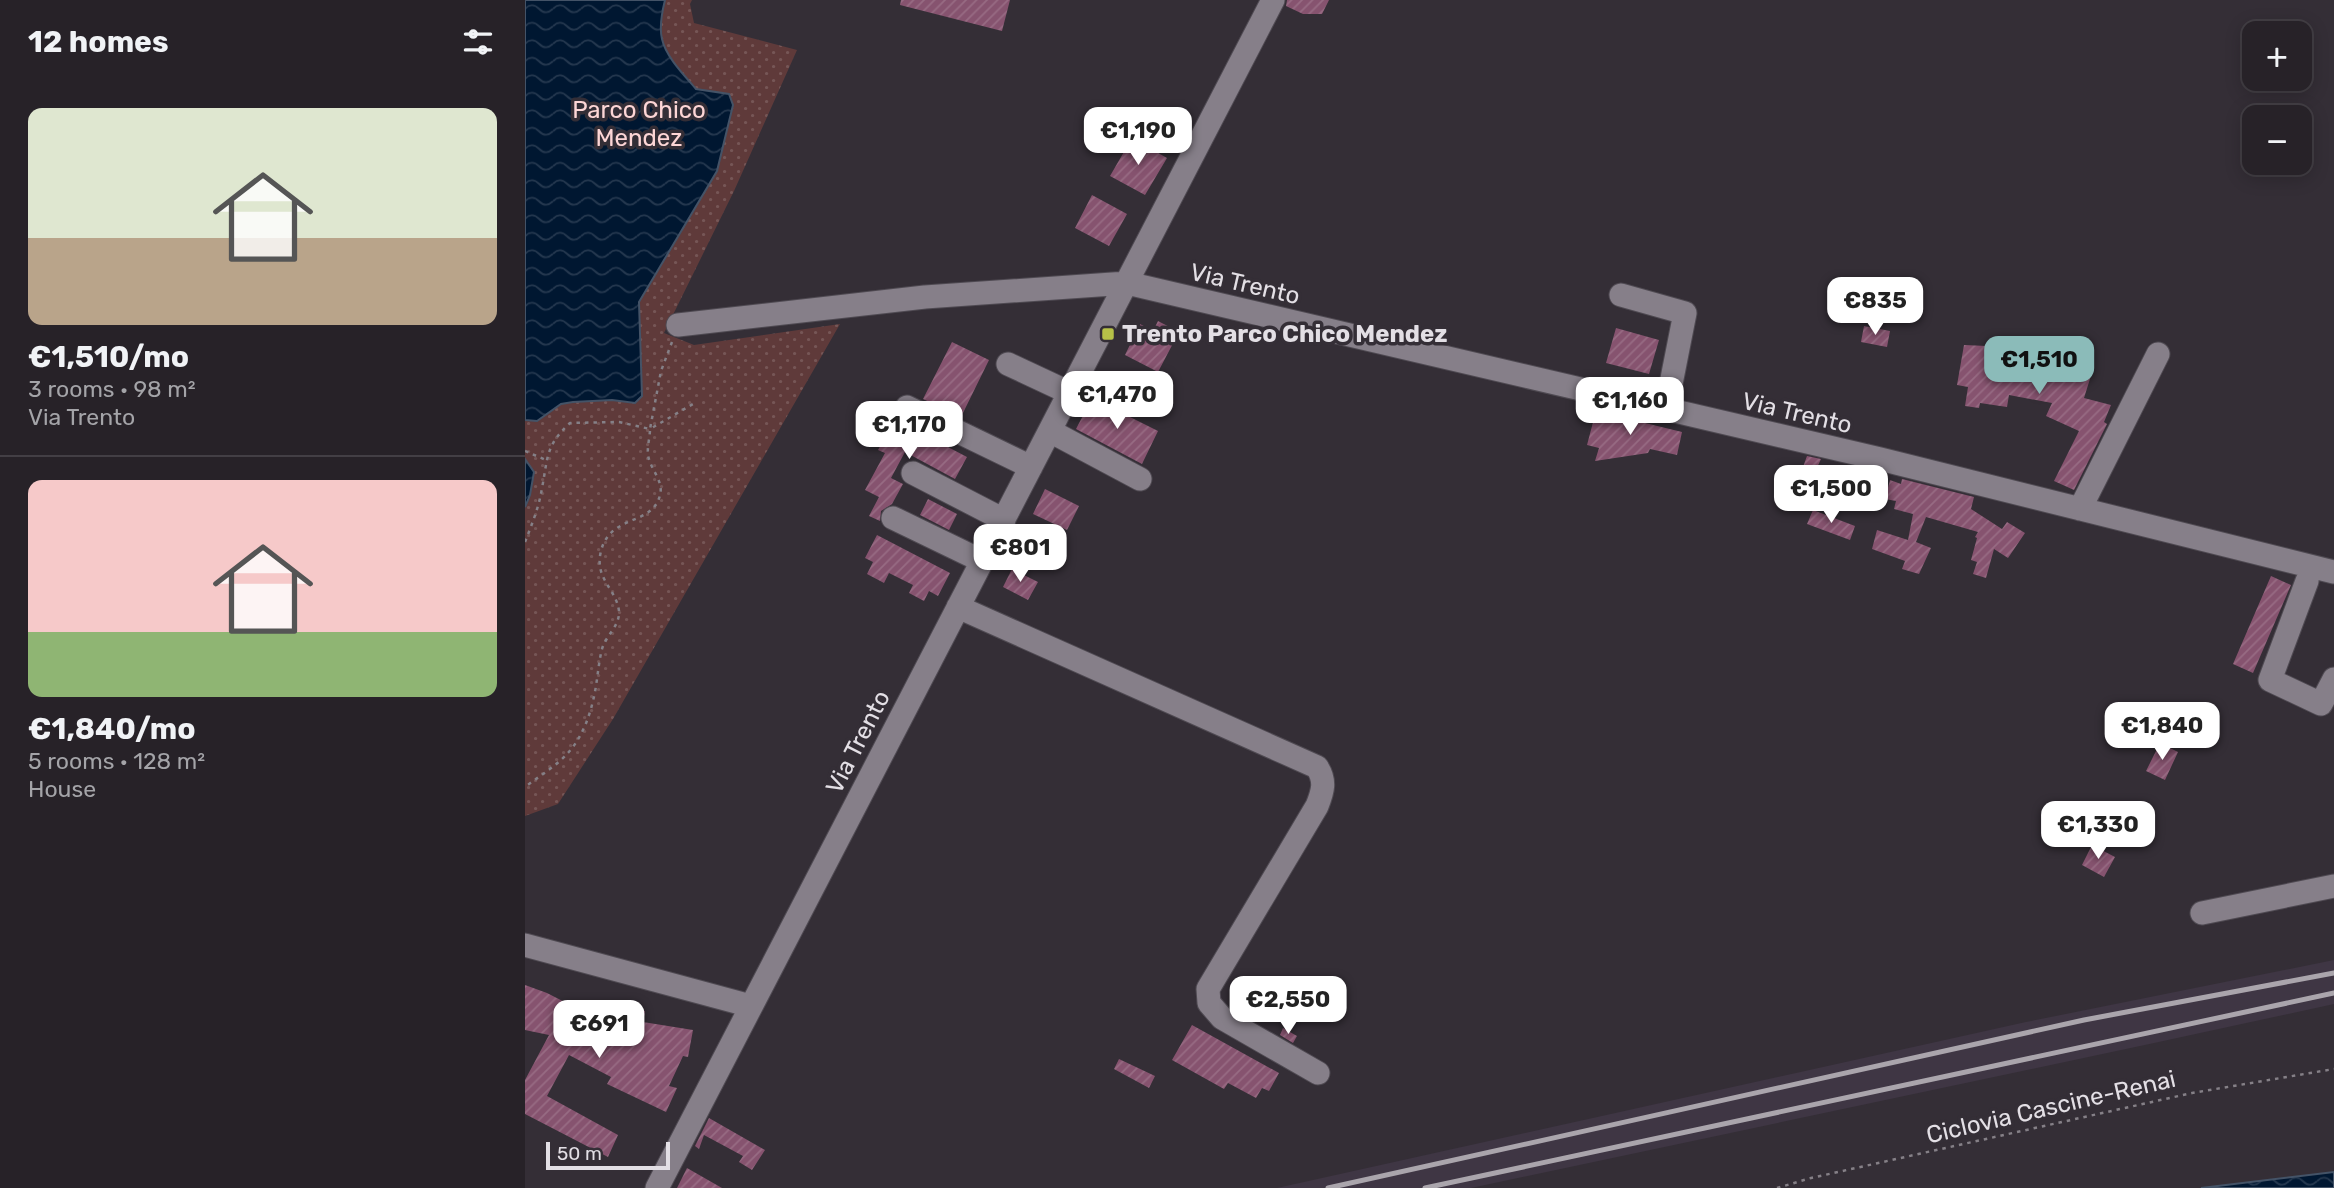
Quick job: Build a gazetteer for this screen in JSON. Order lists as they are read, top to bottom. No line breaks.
{"streets":{"street":["Via Trento"],"path":["Ciclovia Cascine-Renai"]},"parks":["Parco Chico Mendez"],"places":{"transit":["Trento Parco Chico Mendez"]},"scale_bar":"50 m","page":{"heading":"12 homes","map_buttons":["+","−"],"list":[{"name":"€1,510/mo","note":"3 rooms · 98 m² · Via Trento"},{"name":"€1,840/mo","note":"5 rooms · 128 m² · House"}],"price":["€1,190","€835","€1,510","€1,470","€1,160","€1,170","€1,500","€801","€1,840","€1,330","€2,550","€691"],"scale":"50 m"}}
